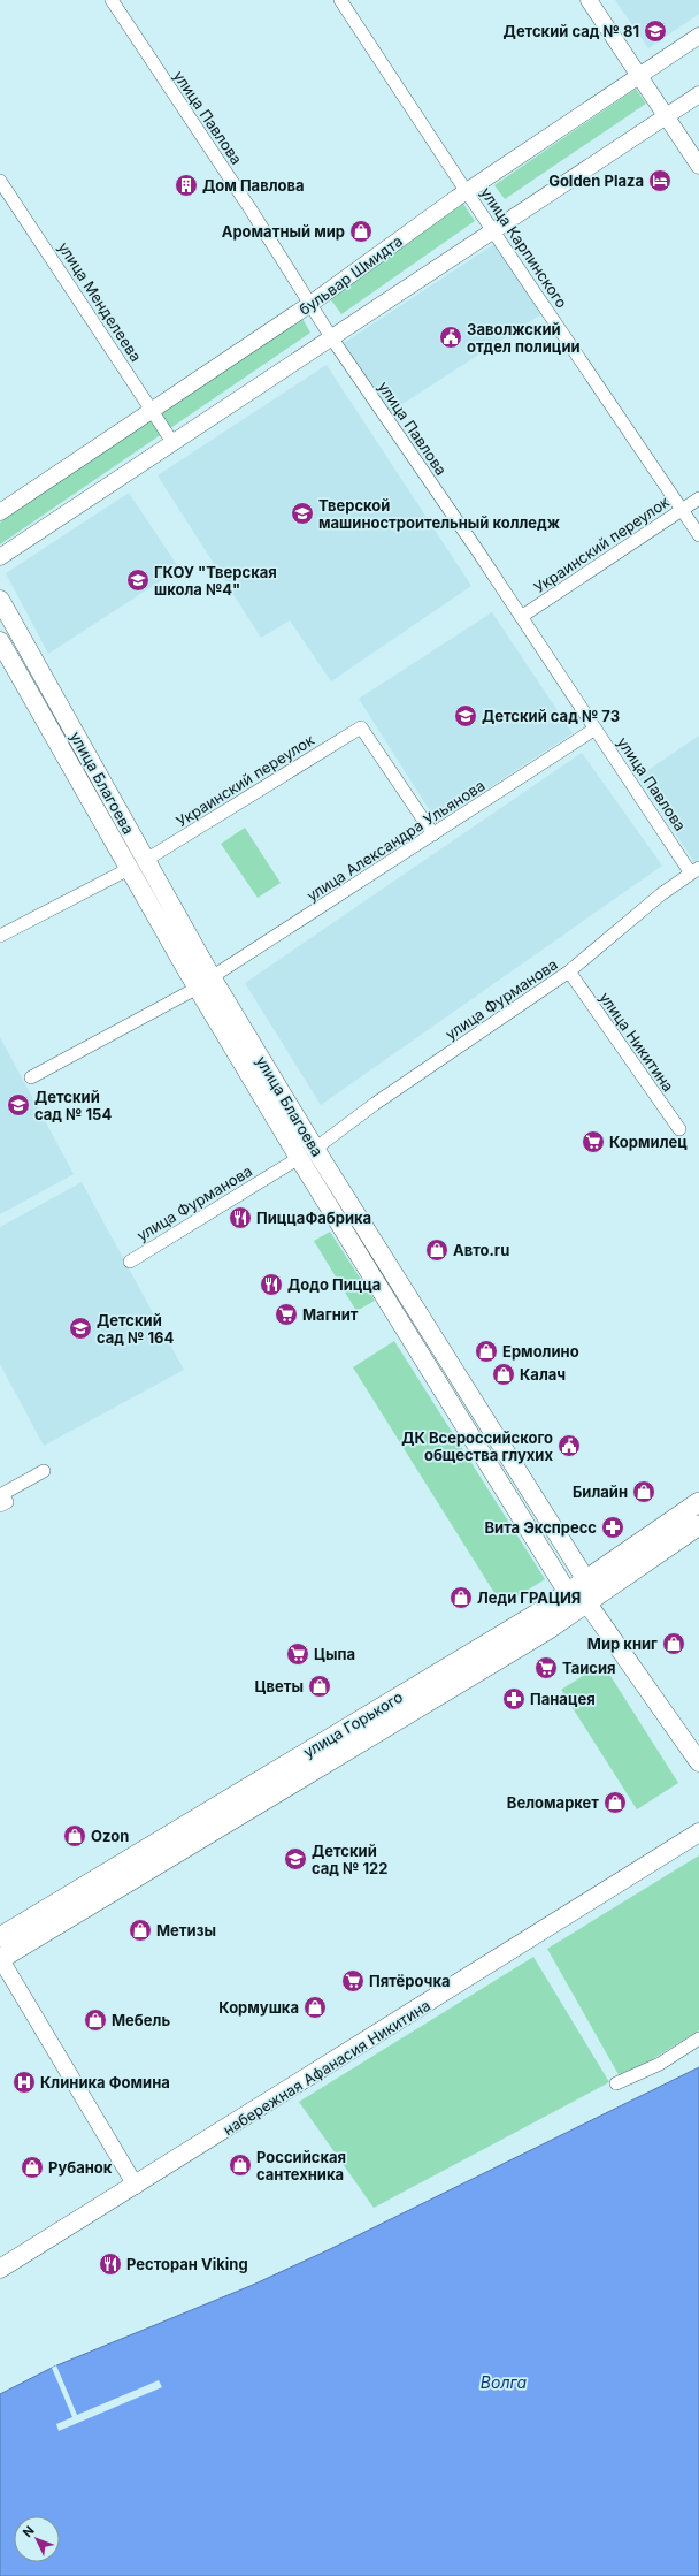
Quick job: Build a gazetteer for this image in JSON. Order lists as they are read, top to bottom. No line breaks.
{"streets":{"main road":["улица Благоева","улица Горького","набережная Афанасия Никитина"],"street":["улица Павлова","улица Карпинского","бульвар Шмидта","улица Менделеева","Украинский переулок","улица Александра Ульянова","улица Фурманова","улица Никитина"]},"crossings":[["улица Павлова","бульвар Шмидта"],["улица Павлова","Украинский переулок"],["улица Павлова","улица Александра Ульянова"],["улица Павлова","улица Фурманова"],["улица Карпинского","бульвар Шмидта"],["улица Карпинского","Украинский переулок"],["бульвар Шмидта","улица Менделеева"],["Украинский переулок","улица Благоева"],["Украинский переулок","улица Александра Ульянова"],["улица Благоева","улица Александра Ульянова"],["улица Благоева","улица Фурманова"],["улица Благоева","улица Горького"],["улица Фурманова","улица Никитина"]],"water":["Волга"],"places":{"school or university":["Детский сад № 81","Тверской машиностроительный колледж","ГКОУ \"Тверская школа №4\"","Детский сад № 73","Детский сад № 154","Детский сад № 164","Детский сад № 122"],"hotel":["Golden Plaza"],"building":["Дом Павлова"],"shop":["Ароматный мир","Авто.ru","Ермолино","Калач","Билайн","Леди ГРАЦИЯ","Мир книг","Цветы","Веломаркет","Ozon","Метизы","Кормушка","Мебель","Российская сантехника","Рубанок"],"public building":["Заволжский отдел полиции","ДК Всероссийского общества глухих"],"supermarket":["Кормилец","Магнит","Цыпа","Таисия","Пятёрочка"],"restaurant":["ПиццаФабрика","Додо Пицца","Ресторан Viking"],"pharmacy":["Вита Экспресс","Панацея"],"hospital":["Клиника Фомина"]},"north":"top left"}
